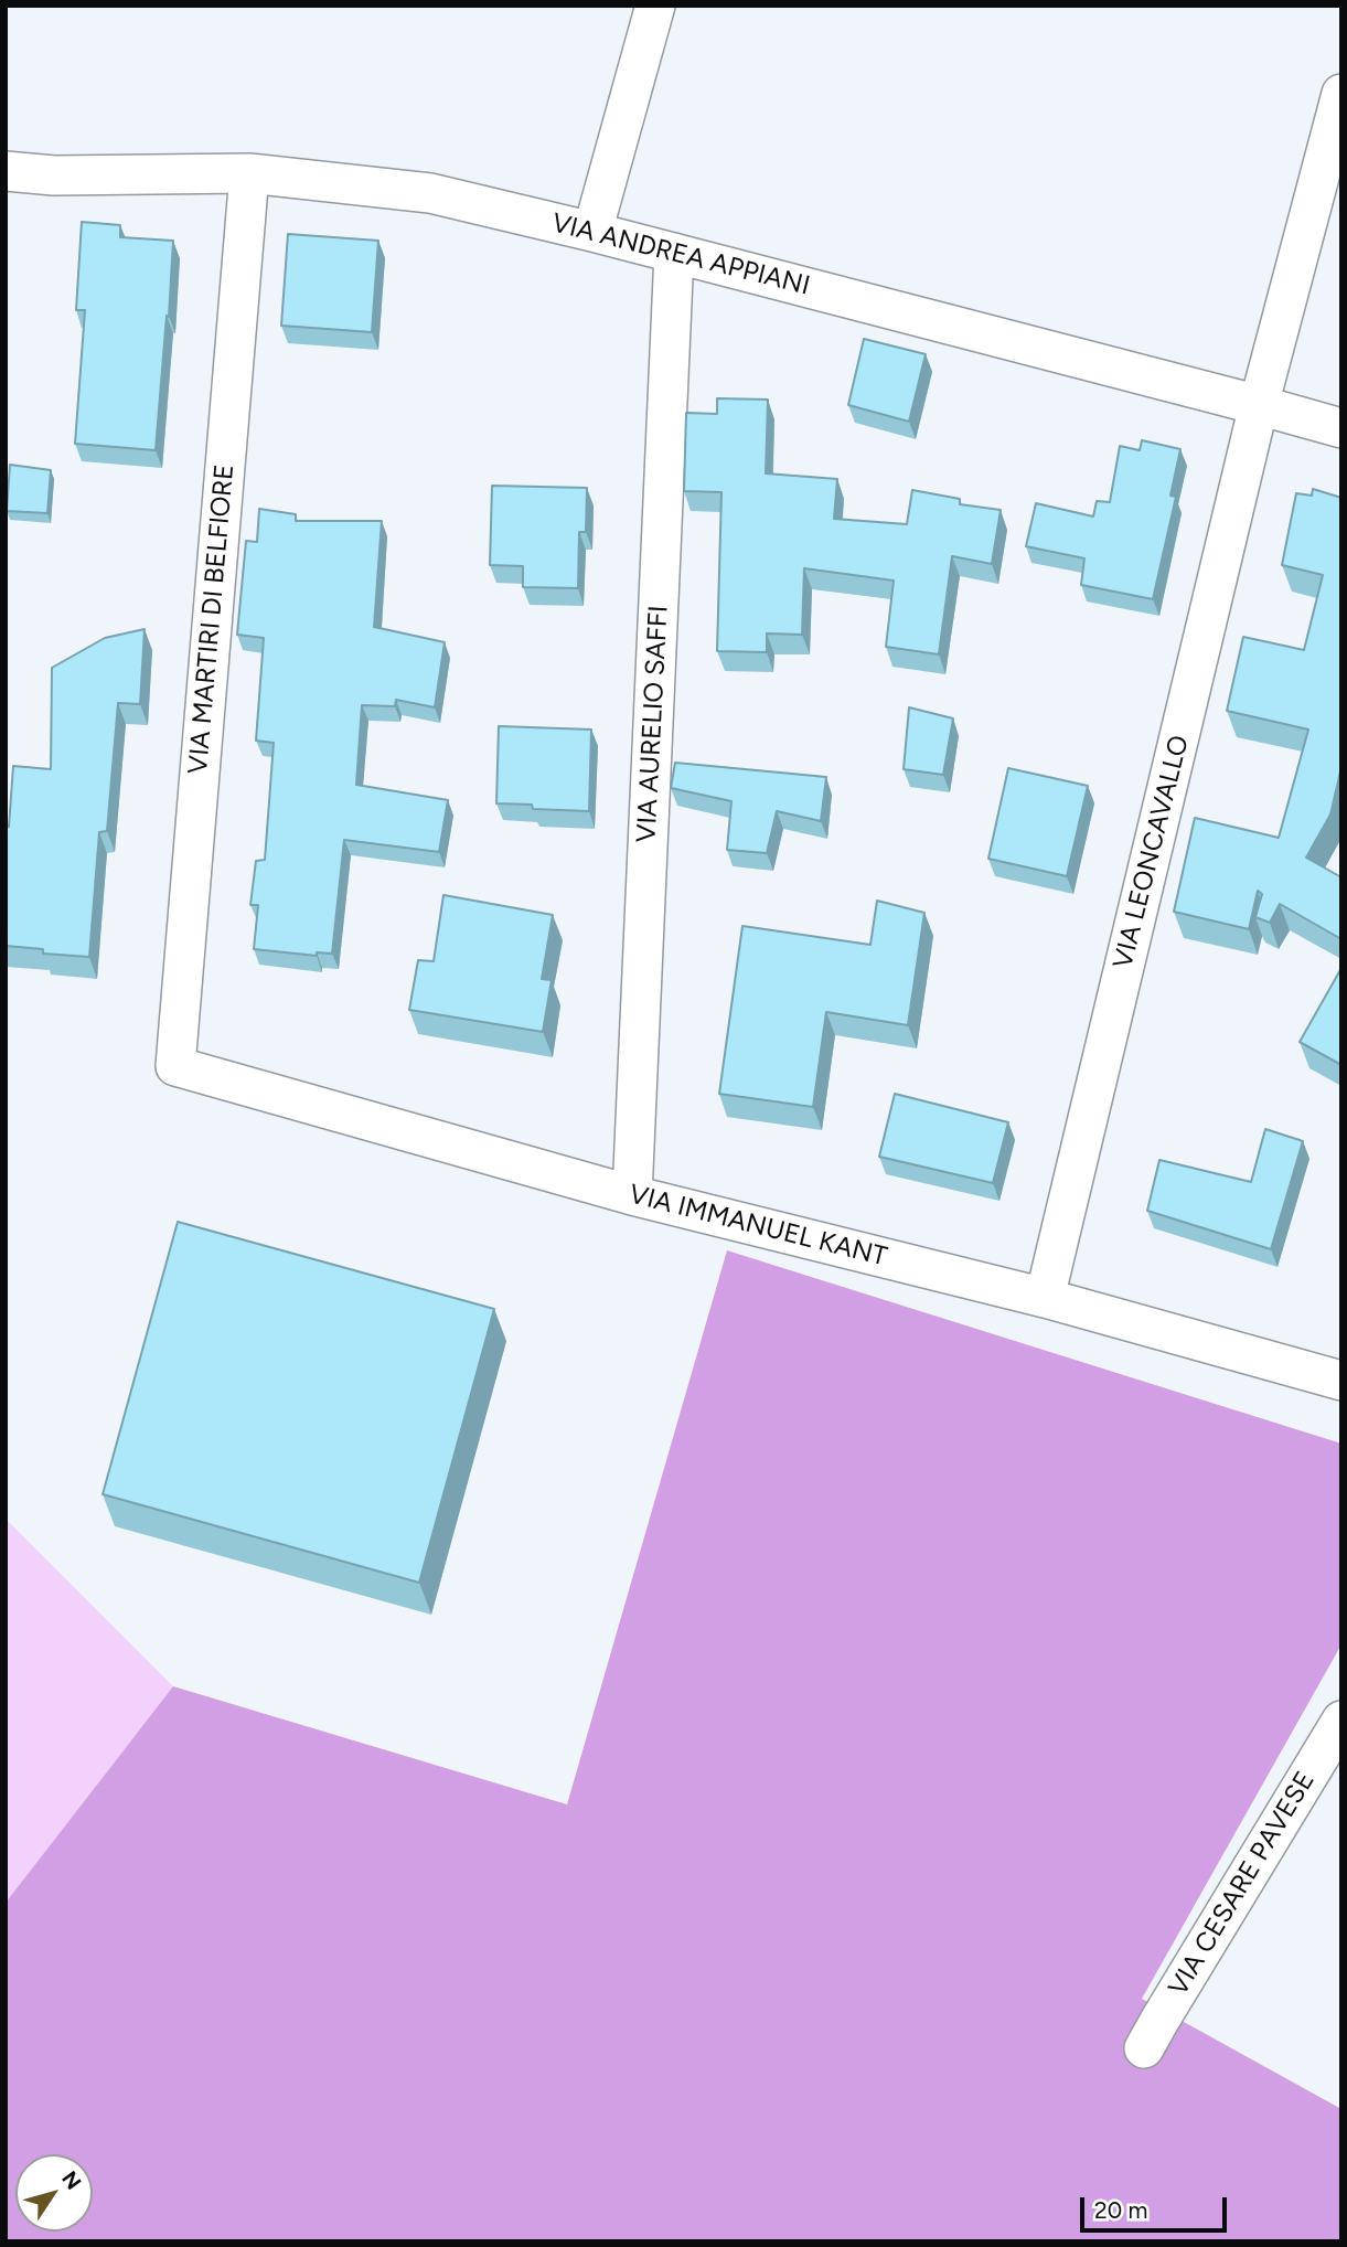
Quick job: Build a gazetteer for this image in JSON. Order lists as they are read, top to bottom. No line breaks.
{"streets":{"street":["VIA ANDREA APPIANI","VIA MARTIRI DI BELFIORE","VIA AURELIO SAFFI","VIA LEONCAVALLO","VIA IMMANUEL KANT","VIA CESARE PAVESE"]},"crossings":[["VIA ANDREA APPIANI","VIA MARTIRI DI BELFIORE"],["VIA ANDREA APPIANI","VIA AURELIO SAFFI"],["VIA ANDREA APPIANI","VIA LEONCAVALLO"],["VIA MARTIRI DI BELFIORE","VIA IMMANUEL KANT"],["VIA AURELIO SAFFI","VIA IMMANUEL KANT"],["VIA LEONCAVALLO","VIA IMMANUEL KANT"]],"scale_bar":"20 m","north":"top right"}
